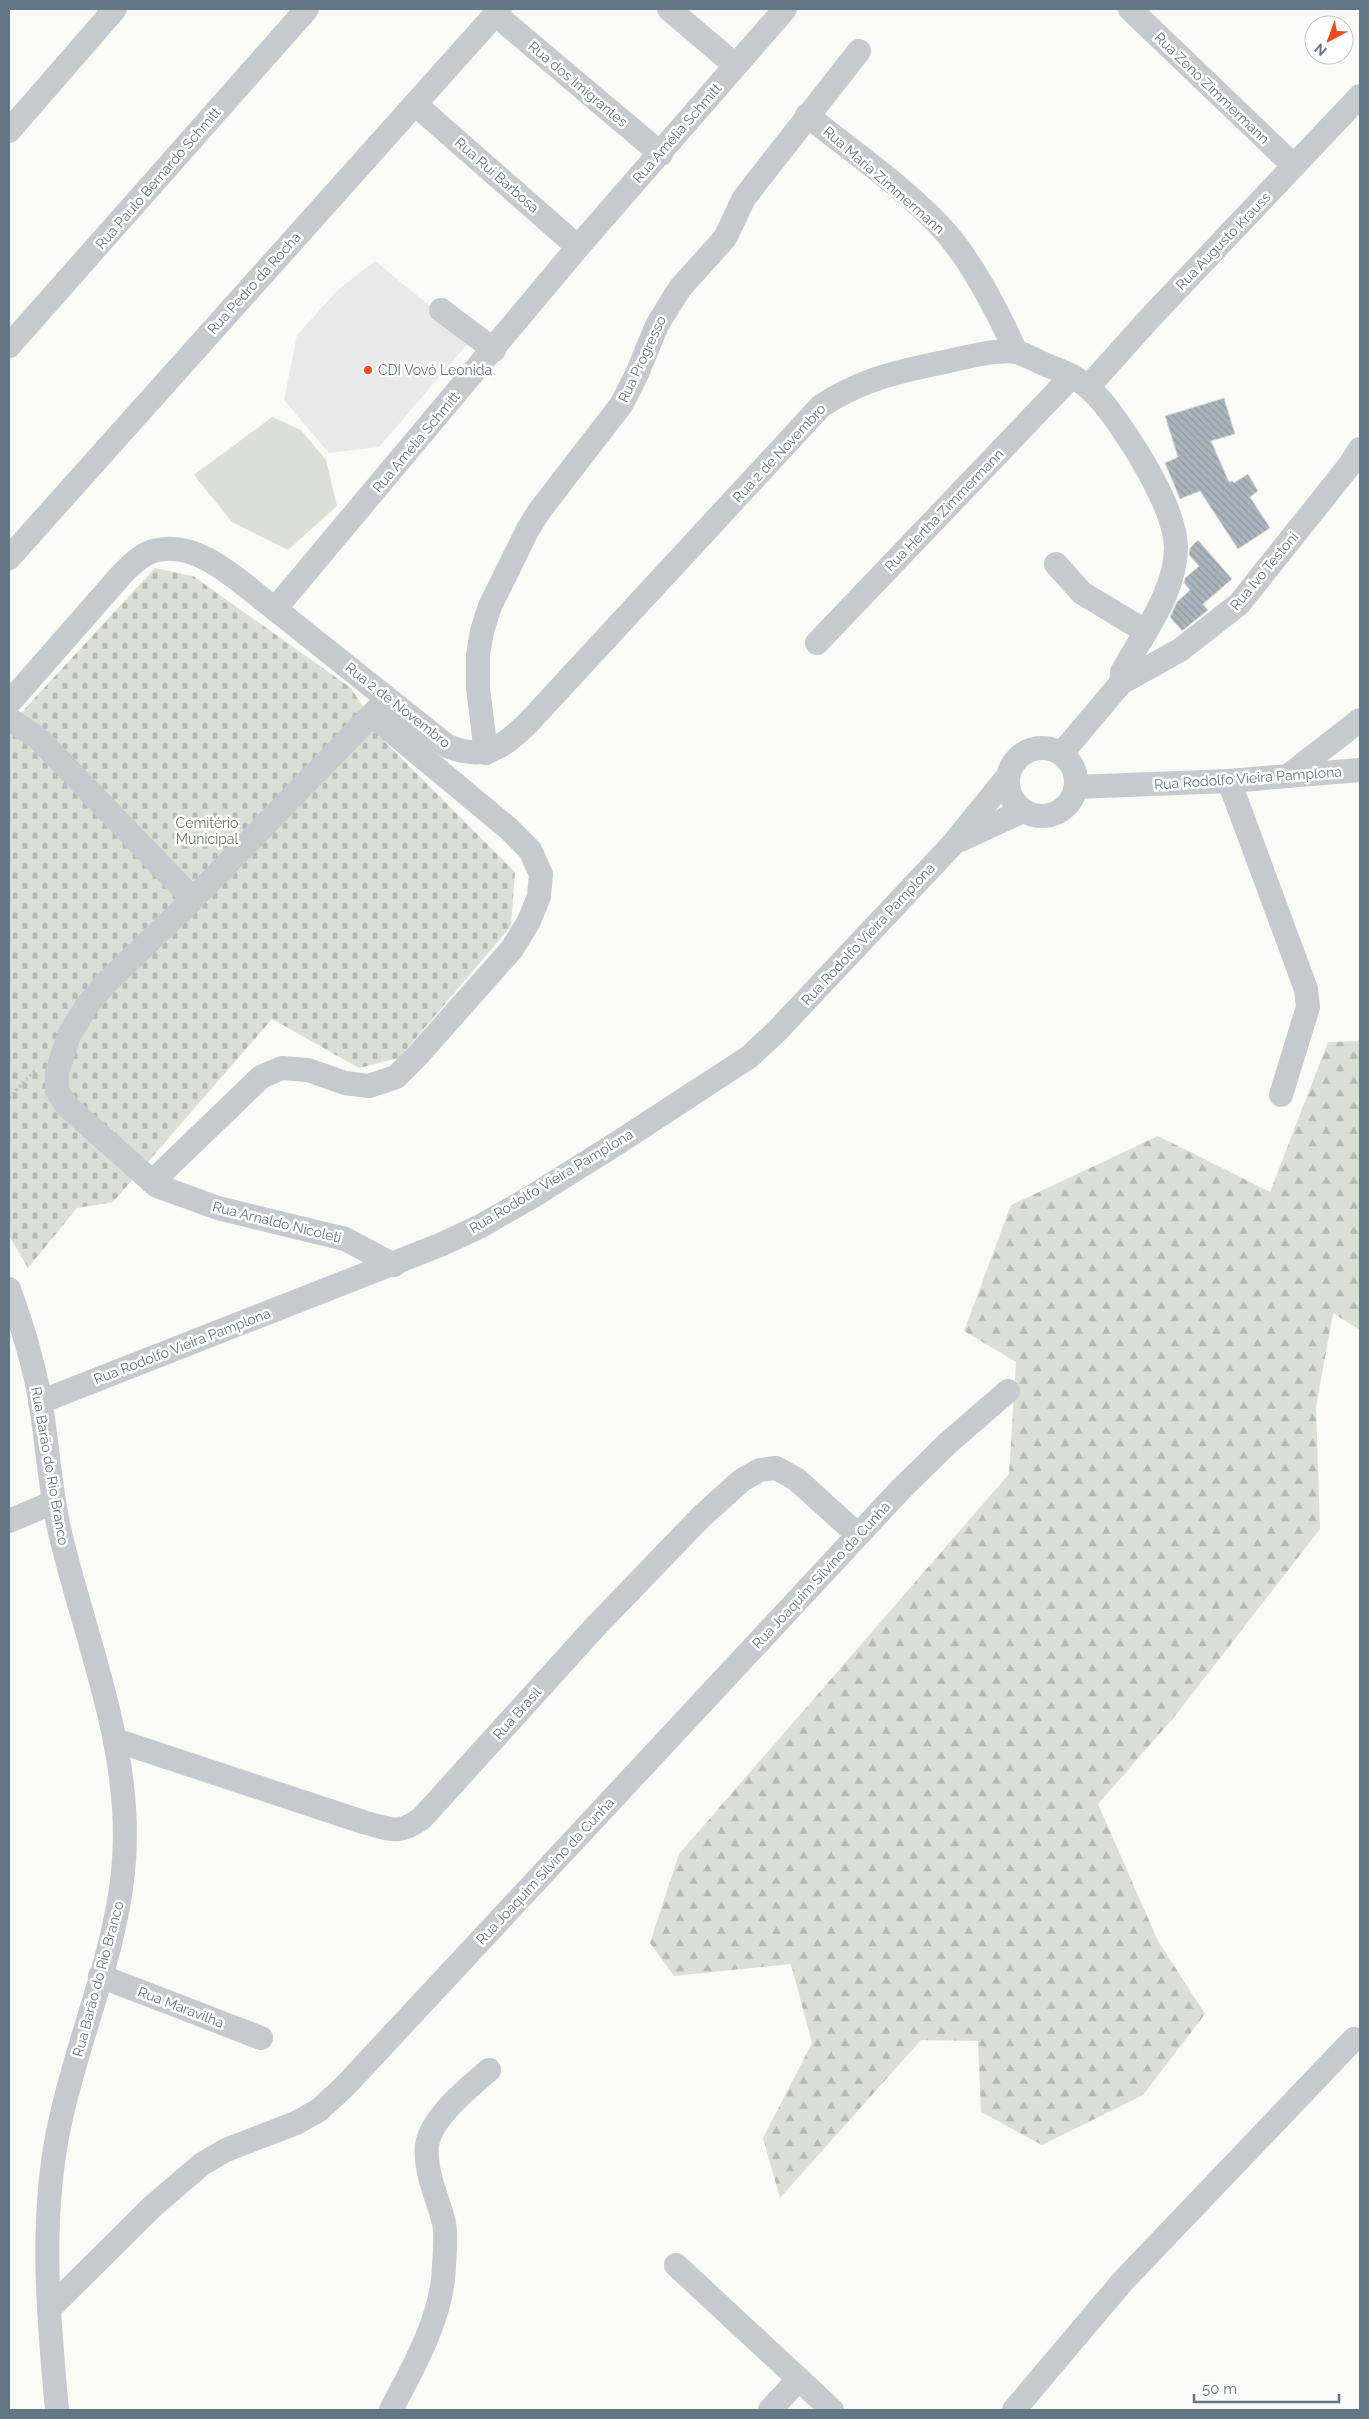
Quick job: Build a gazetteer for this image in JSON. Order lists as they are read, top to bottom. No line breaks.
{"streets":{"street":["Rua dos Imigrantes","Rua Zeno Zimmermann","Rua Amélia Schmitt","Rua Rui Barbosa","Rua Paulo Bernardo Schmitt","Rua Maria Zimmermann","Rua Augusto Krauss","Rua Pedro da Rocha","Rua Progresso","Rua 2 de Novembro","Rua Hertha Zimmermann","Rua Ivo Testoni","Rua Rodolfo Vieira Pamplona","Rua Arnaldo Nicoleti","Rua Barão do Rio Branco","Rua Joaquim Silvino da Cunha","Rua Brasil","Rua Maravilha"]},"crossings":[["Rua dos Imigrantes","Rua Amélia Schmitt"],["Rua dos Imigrantes","Rua Pedro da Rocha"],["Rua Zeno Zimmermann","Rua Augusto Krauss"],["Rua Amélia Schmitt","Rua Rui Barbosa"],["Rua Amélia Schmitt","Rua 2 de Novembro"],["Rua Rui Barbosa","Rua Pedro da Rocha"],["Rua Maria Zimmermann","Rua Progresso"],["Rua Maria Zimmermann","Rua 2 de Novembro"],["Rua Augusto Krauss","Rua 2 de Novembro"],["Rua Augusto Krauss","Rua Hertha Zimmermann"],["Rua Progresso","Rua 2 de Novembro"],["Rua 2 de Novembro","Rua Hertha Zimmermann"],["Rua 2 de Novembro","Rua Ivo Testoni"],["Rua Ivo Testoni","Rua Rodolfo Vieira Pamplona"],["Rua Rodolfo Vieira Pamplona","Rua Arnaldo Nicoleti"],["Rua Rodolfo Vieira Pamplona","Rua Barão do Rio Branco"],["Rua Barão do Rio Branco","Rua Joaquim Silvino da Cunha"],["Rua Barão do Rio Branco","Rua Brasil"],["Rua Barão do Rio Branco","Rua Maravilha"],["Rua Joaquim Silvino da Cunha","Rua Brasil"]],"parks":["Cemitério Municipal"],"places":["CDI Vovó Leonida"],"scale_bar":"50 m","north":"bottom left"}
